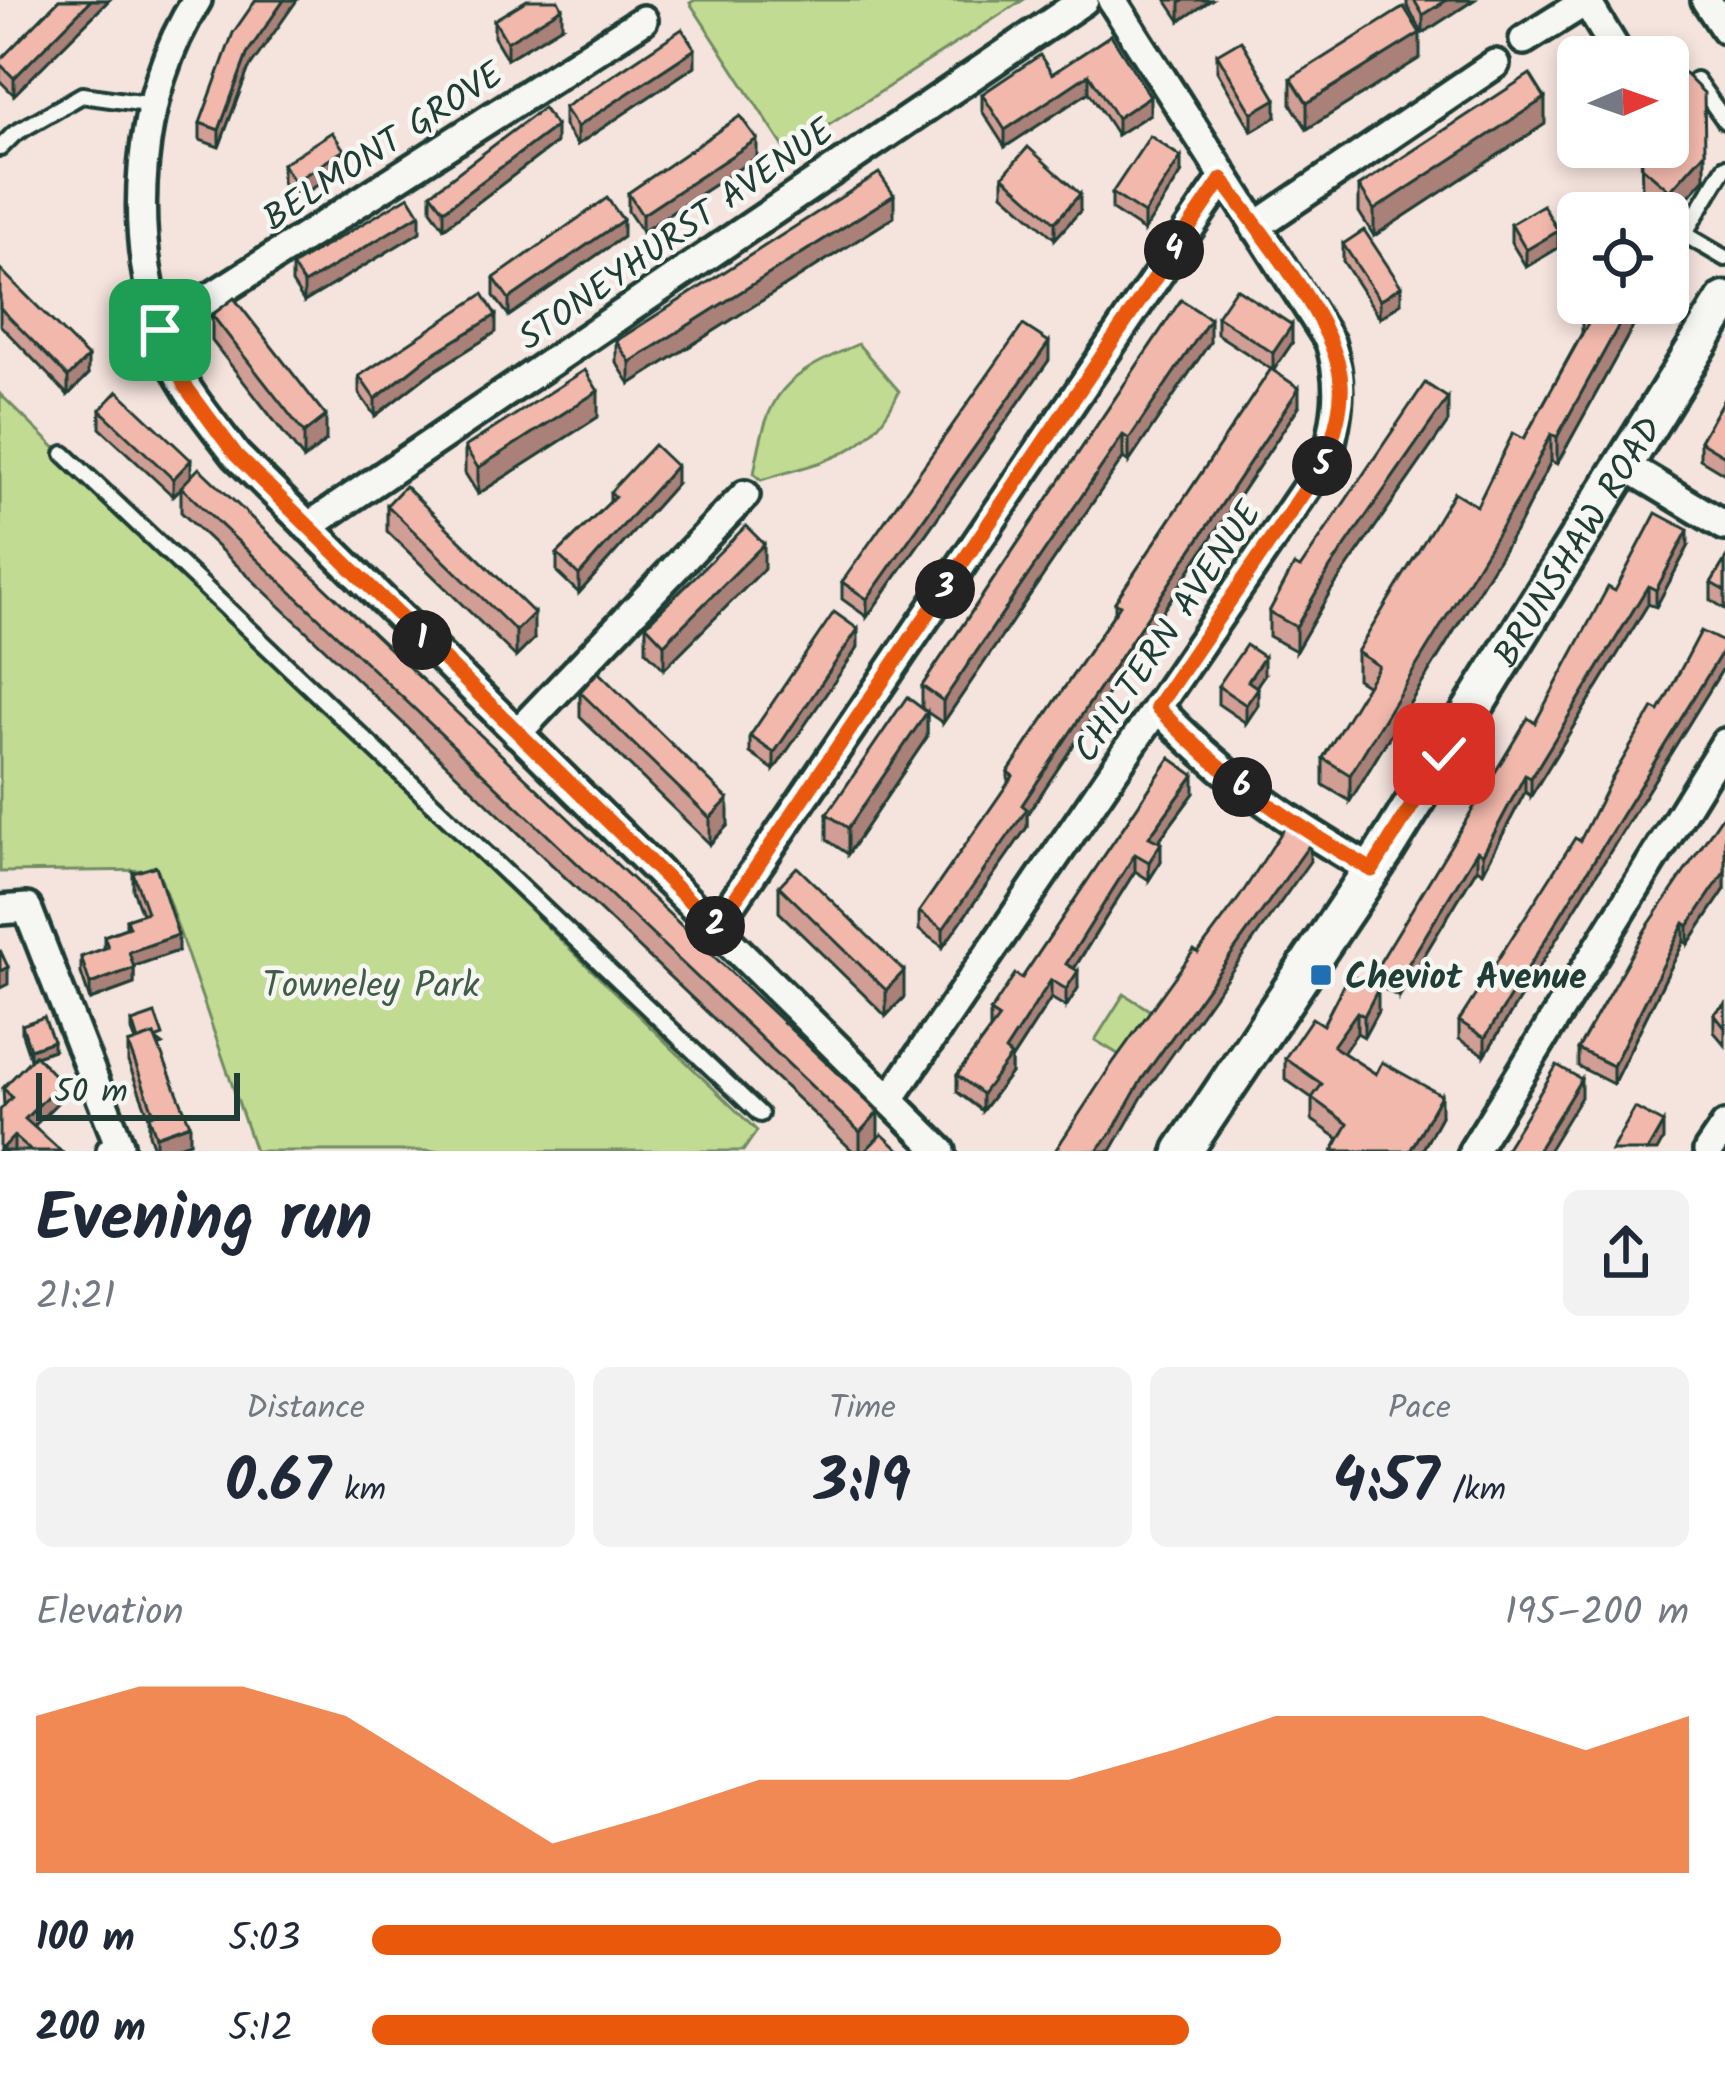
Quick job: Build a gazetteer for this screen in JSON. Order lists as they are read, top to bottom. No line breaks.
{"streets":{"street":["BELMONT GROVE","STONEYHURST AVENUE","BRUNSHAW ROAD","CHILTERN AVENUE"]},"parks":["Towneley Park"],"places":{"transit":["Cheviot Avenue"]},"scale_bar":"50 m","north":"right","page":{"pins":["4","5","3","1","6","2"],"scale":"50 m","heading":["Evening run","21:21"],"stats":[["Distance","0.67 km"],["Time","3:19"],["Pace","4:57 /km"]],"chart":["Elevation","195–200 m"],"list":[{"name":"100 m","note":"5:03"},{"name":"200 m","note":"5:12"}]}}
